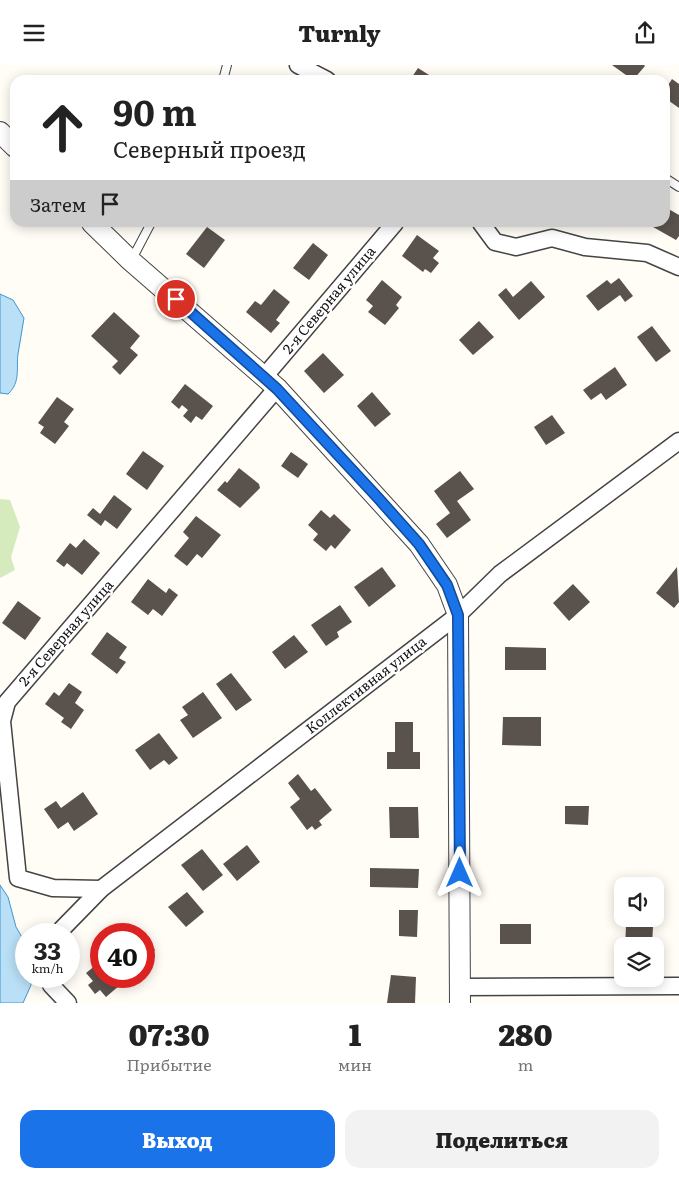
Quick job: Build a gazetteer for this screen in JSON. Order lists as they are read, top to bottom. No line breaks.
{"streets":{"street":["2-я Северная улица","Коллективная улица"]},"crossings":[["2-я Северная улица","Коллективная улица"]],"page":{"header":"Turnly","turn":["90 m","Северный проезд"],"then":"Затем","speed":"33 km/h","limit":"40","eta":["07:30","Прибытие","1","мин","280","m"],"buttons":["Выход","Поделиться"]}}
